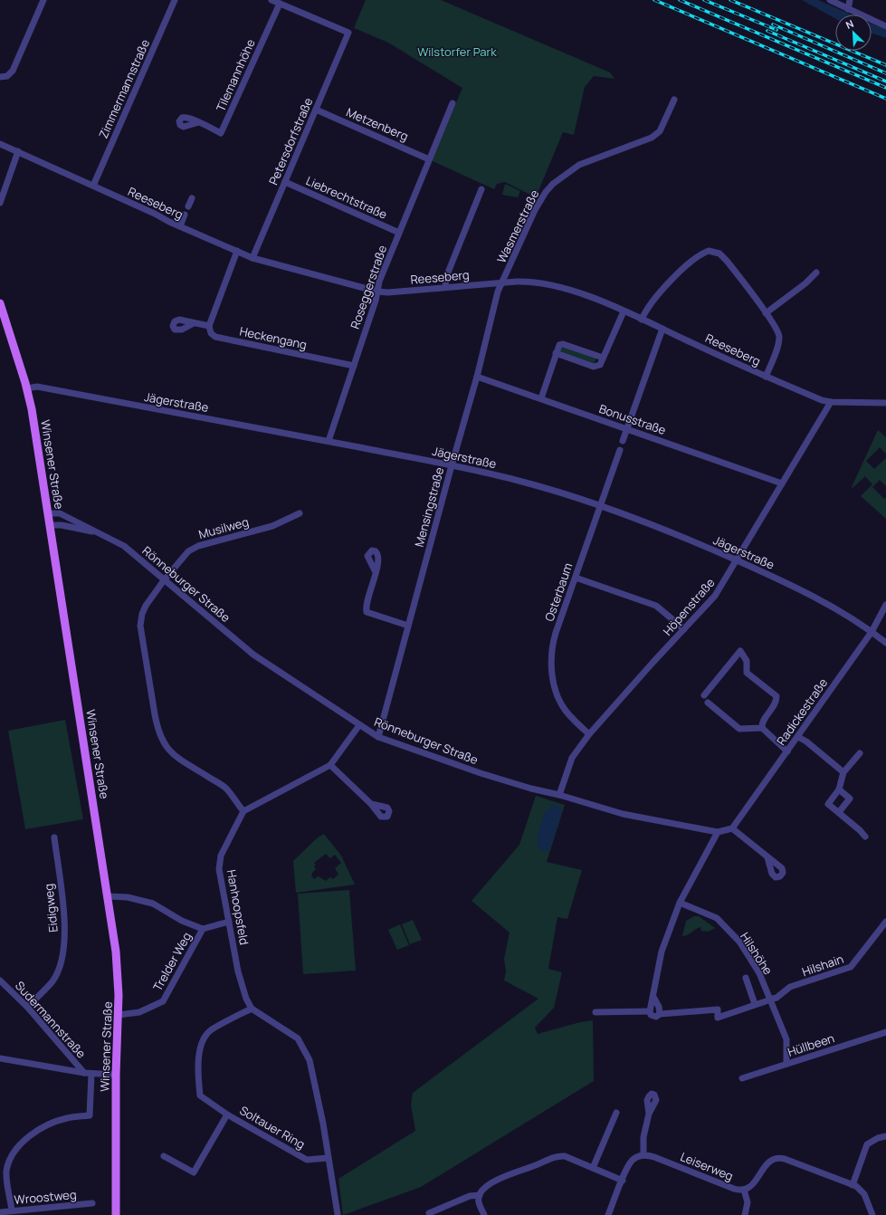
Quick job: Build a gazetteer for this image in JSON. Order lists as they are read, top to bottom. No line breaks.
{"streets":{"main road":["Winsener Straße"],"street":["Tilemannhöhe","Zimmermannstraße","Metzenberg","Petersdorfstraße","Liebrechtstraße","Reeseberg","Wasmerstraße","Roseggerstraße","Heckengang","Jägerstraße","Bonusstraße","Mensingstraße","Musilweg","Rönneburger Straße","Osterbaum","Höpenstraße","Radickestraße","Hanhoopsfeld","Eidigweg","Hilshöhe","Trelder Weg","Hilshain","Sudermannstraße","Hüllbeen","Soltauer Ring","Leiserweg","Wroostweg"]},"crossings":[["Tilemannhöhe","Petersdorfstraße"],["Zimmermannstraße","Reeseberg"],["Metzenberg","Petersdorfstraße"],["Metzenberg","Roseggerstraße"],["Petersdorfstraße","Liebrechtstraße"],["Petersdorfstraße","Reeseberg"],["Liebrechtstraße","Roseggerstraße"],["Reeseberg","Wasmerstraße"],["Reeseberg","Roseggerstraße"],["Reeseberg","Mensingstraße"],["Reeseberg","Höpenstraße"],["Wasmerstraße","Mensingstraße"],["Roseggerstraße","Heckengang"],["Roseggerstraße","Jägerstraße"],["Jägerstraße","Winsener Straße"],["Jägerstraße","Mensingstraße"],["Jägerstraße","Osterbaum"],["Jägerstraße","Höpenstraße"],["Jägerstraße","Radickestraße"],["Bonusstraße","Mensingstraße"],["Bonusstraße","Höpenstraße"],["Winsener Straße","Rönneburger Straße"],["Winsener Straße","Trelder Weg"],["Mensingstraße","Rönneburger Straße"],["Musilweg","Rönneburger Straße"],["Rönneburger Straße","Höpenstraße"],["Osterbaum","Höpenstraße"],["Hanhoopsfeld","Trelder Weg"],["Hanhoopsfeld","Soltauer Ring"],["Eidigweg","Sudermannstraße"],["Hilshöhe","Hilshain"],["Hilshöhe","Hüllbeen"]],"parks":["Wilstorfer Park"],"north":"top left"}
